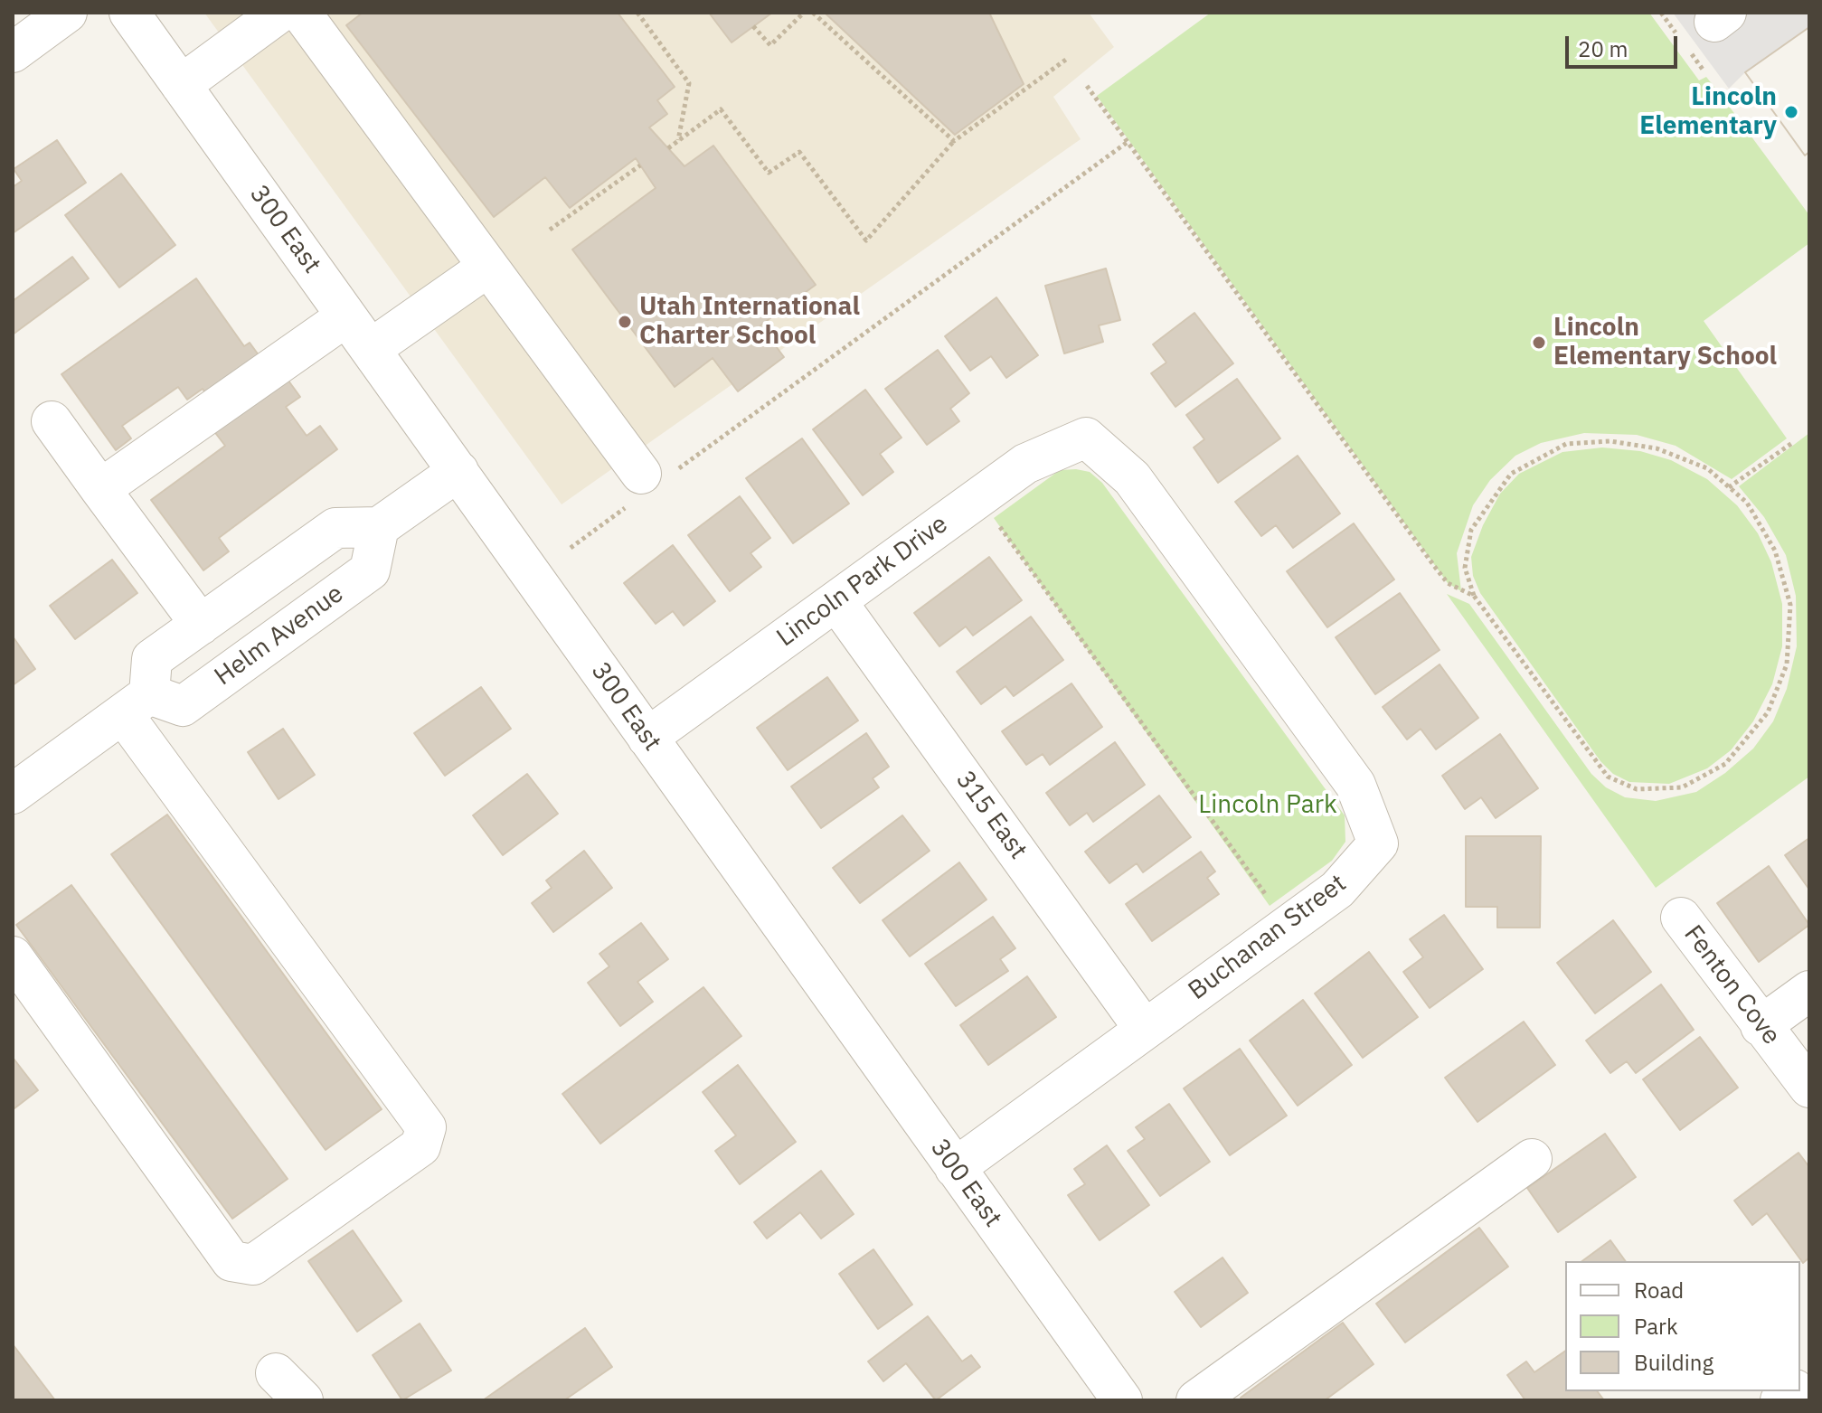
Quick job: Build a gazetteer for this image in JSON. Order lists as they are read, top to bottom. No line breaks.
{"streets":{"street":["300 East","Lincoln Park Drive","Helm Avenue","315 East","Buchanan Street","Fenton Cove"]},"crossings":[["300 East","Lincoln Park Drive"],["300 East","Buchanan Street"],["Lincoln Park Drive","315 East"],["Lincoln Park Drive","Buchanan Street"],["315 East","Buchanan Street"]],"parks":["Lincoln Park"],"places":["Lincoln Elementary","Utah International Charter School","Lincoln Elementary School"],"legend":["Road","Park","Building"],"scale_bar":"20 m"}
